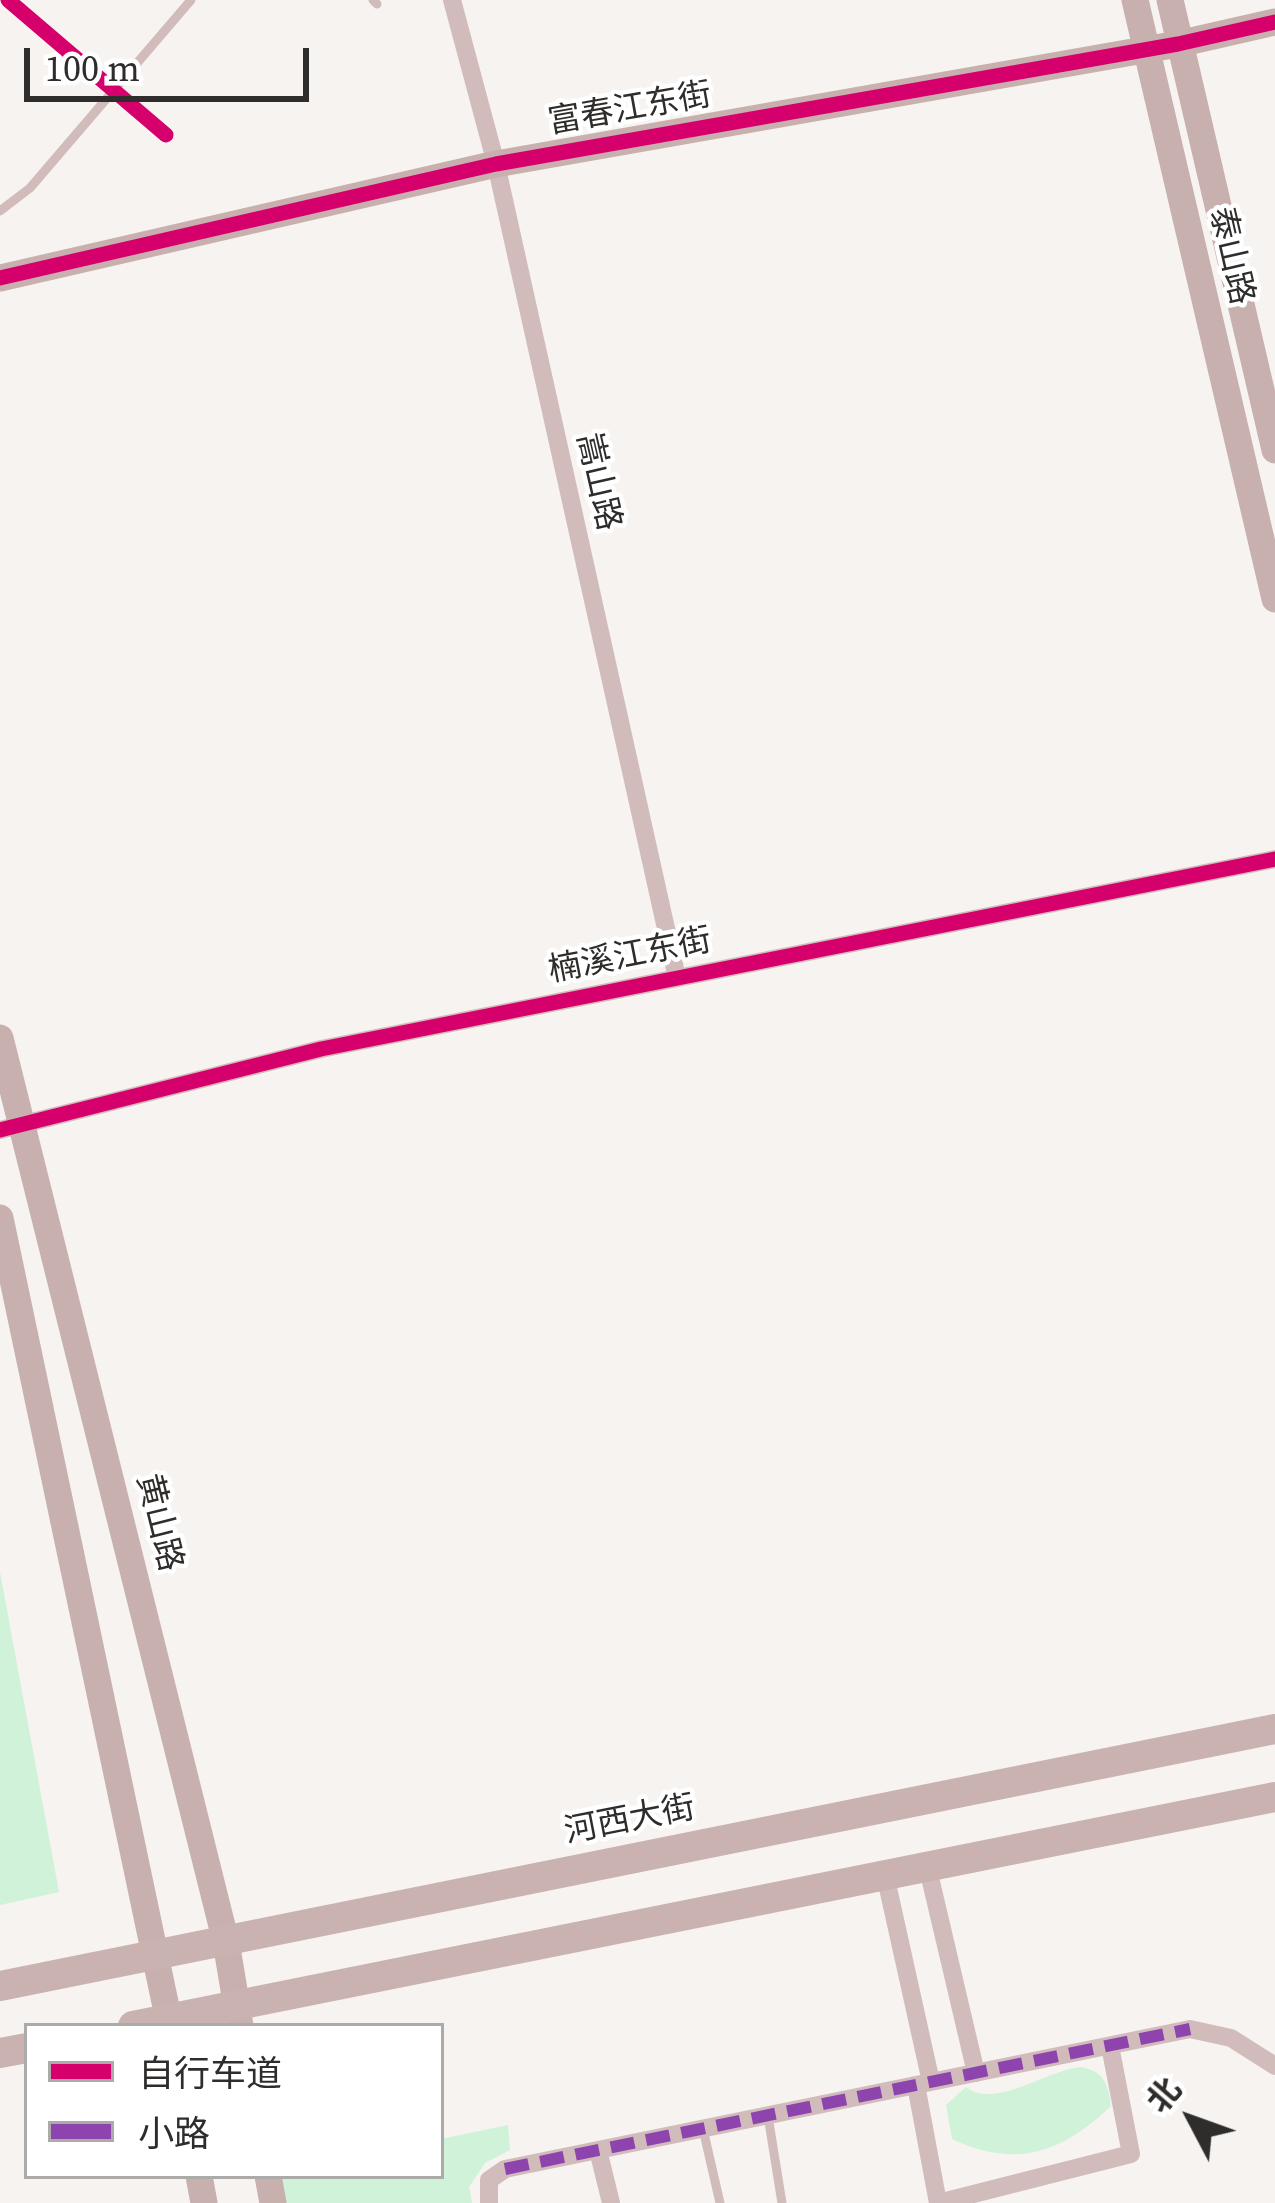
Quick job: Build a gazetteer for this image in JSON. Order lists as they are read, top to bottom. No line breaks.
{"streets":{"main road":["河西大街"],"street":["富春江东街","泰山路","嵩山路","楠溪江东街","黄山路"]},"crossings":[["富春江东街","泰山路"],["富春江东街","嵩山路"],["嵩山路","楠溪江东街"],["楠溪江东街","黄山路"],["黄山路","河西大街"]],"legend":["自行车道","小路"],"scale_bar":"100 m","north":"top left"}
